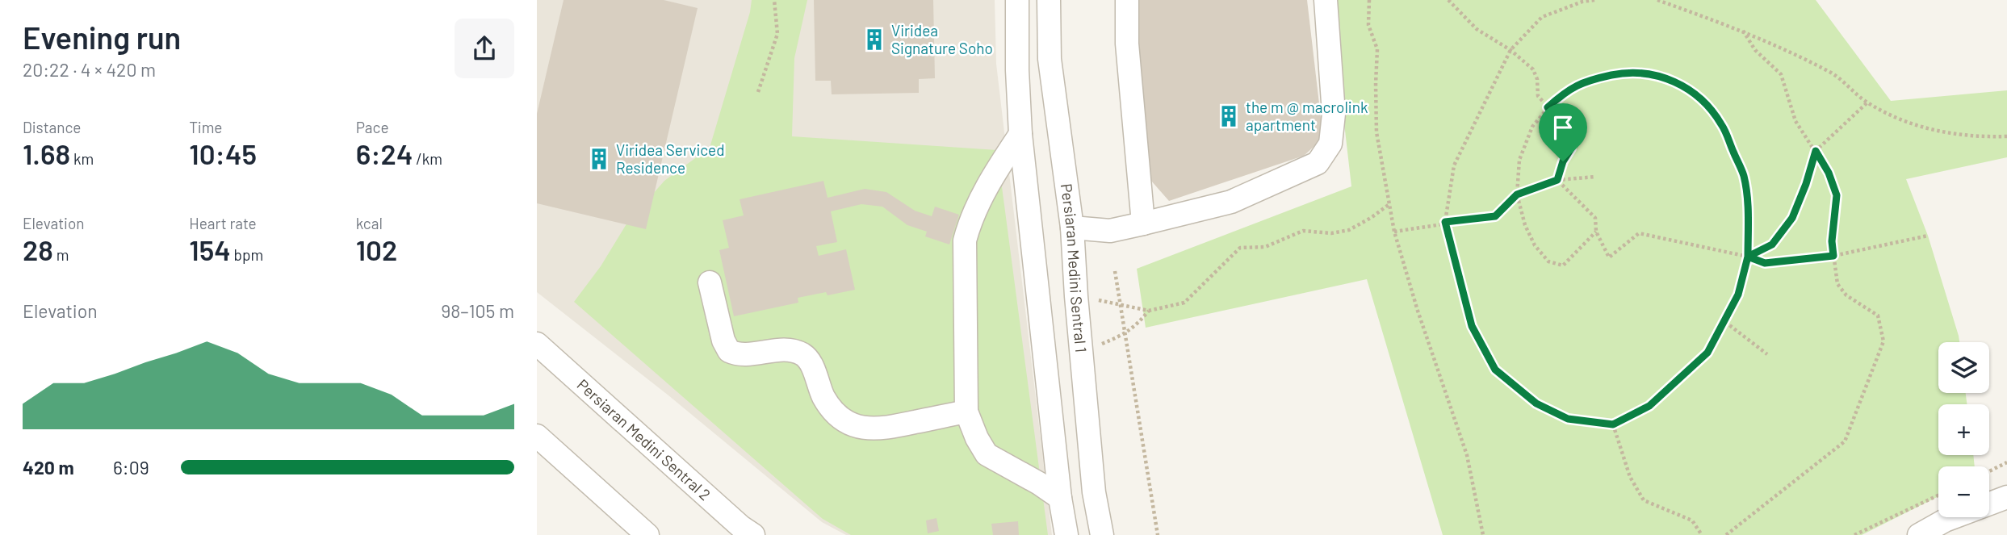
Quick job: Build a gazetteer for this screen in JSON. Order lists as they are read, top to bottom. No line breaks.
{"streets":{"street":["Persiaran Medini Sentral 1","Persiaran Medini Sentral 2"]},"places":{"building":["Viridea Signature Soho","the m @ macrolink apartment","Viridea Serviced Residence"]},"page":{"heading":["Evening run","20:22 · 4 × 420 m"],"stats":[["Distance","1.68 km"],["Time","10:45"],["Pace","6:24 /km"],["Elevation","28 m"],["Heart rate","154 bpm"],["kcal","102"]],"chart":["Elevation","98–105 m"],"map_buttons":["+","−"],"list":[{"name":"420 m","note":"6:09"}]}}
